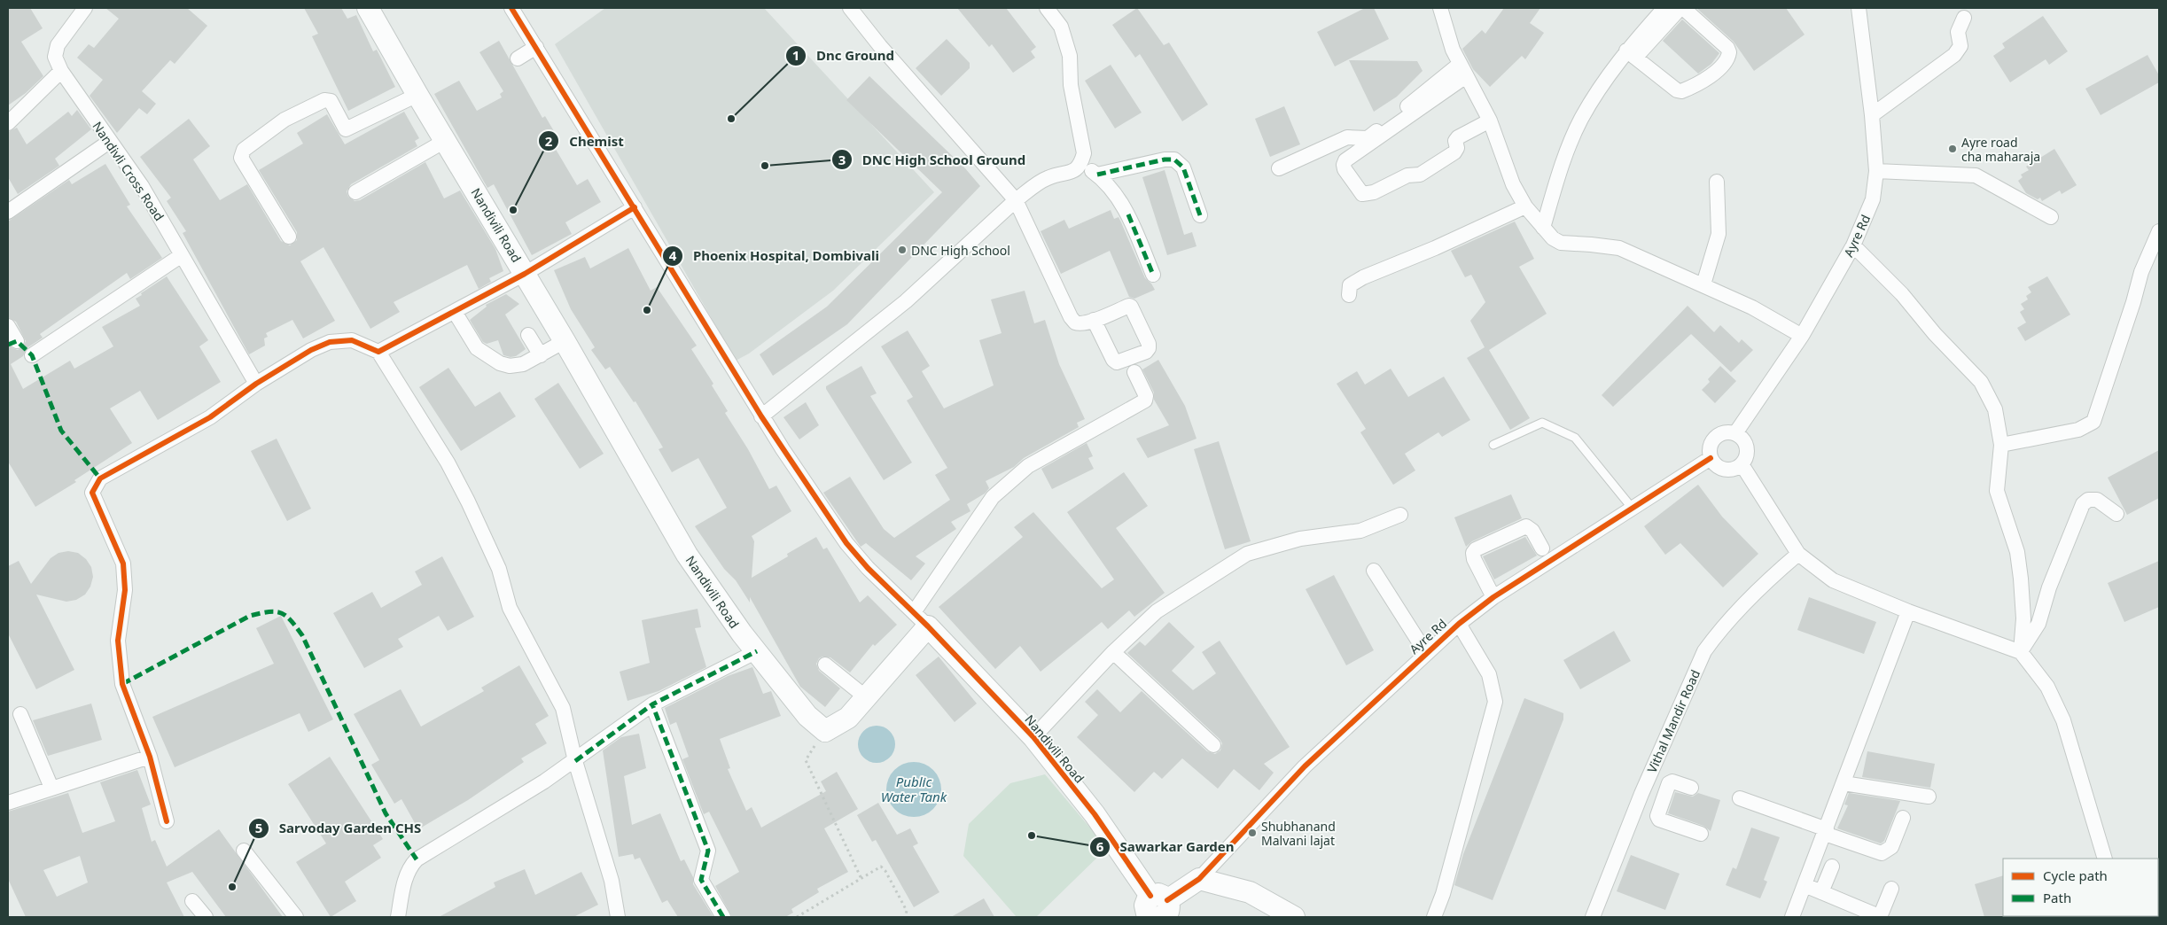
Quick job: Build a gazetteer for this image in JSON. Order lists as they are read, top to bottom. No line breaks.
{"streets":{"street":["Nandivli Cross Road","Nandivili Road","Ayre Rd","Vithal Mandir Road"]},"water":["Public Water Tank"],"places":["Dnc Ground","Ayre road cha maharaja","DNC High School Ground","Chemist","DNC High School","Phoenix Hospital, Dombivali","Shubhanand Malvani lajat","Sawarkar Garden","Sarvoday Garden CHS"],"legend":["Cycle path","Path"]}
